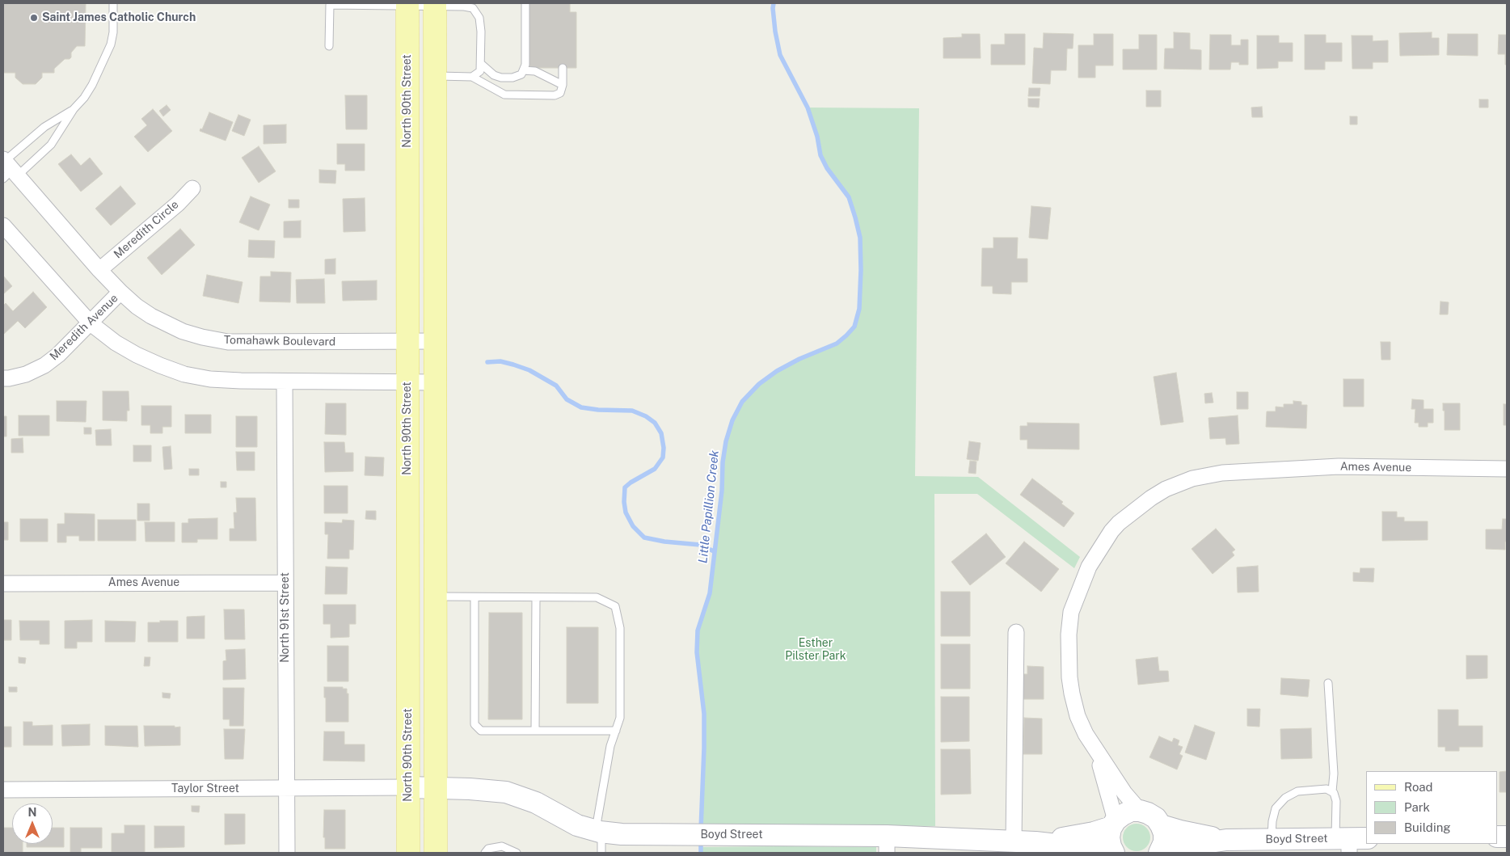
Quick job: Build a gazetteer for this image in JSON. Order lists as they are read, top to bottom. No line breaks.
{"streets":{"main road":["North 90th Street"],"street":["Meredith Circle","Meredith Avenue","Tomahawk Boulevard","Ames Avenue","North 91st Street","Taylor Street","Boyd Street"]},"crossings":[["North 90th Street","Tomahawk Boulevard"],["North 90th Street","Taylor Street"],["North 90th Street","Boyd Street"],["Meredith Circle","Tomahawk Boulevard"],["Meredith Avenue","Tomahawk Boulevard"],["Ames Avenue","North 91st Street"],["North 91st Street","Taylor Street"],["Taylor Street","Boyd Street"]],"water":["Little Papillion Creek"],"parks":["Esther Pilster Park"],"places":["Saint James Catholic Church"],"legend":["Road","Park","Building"],"north":"top"}
